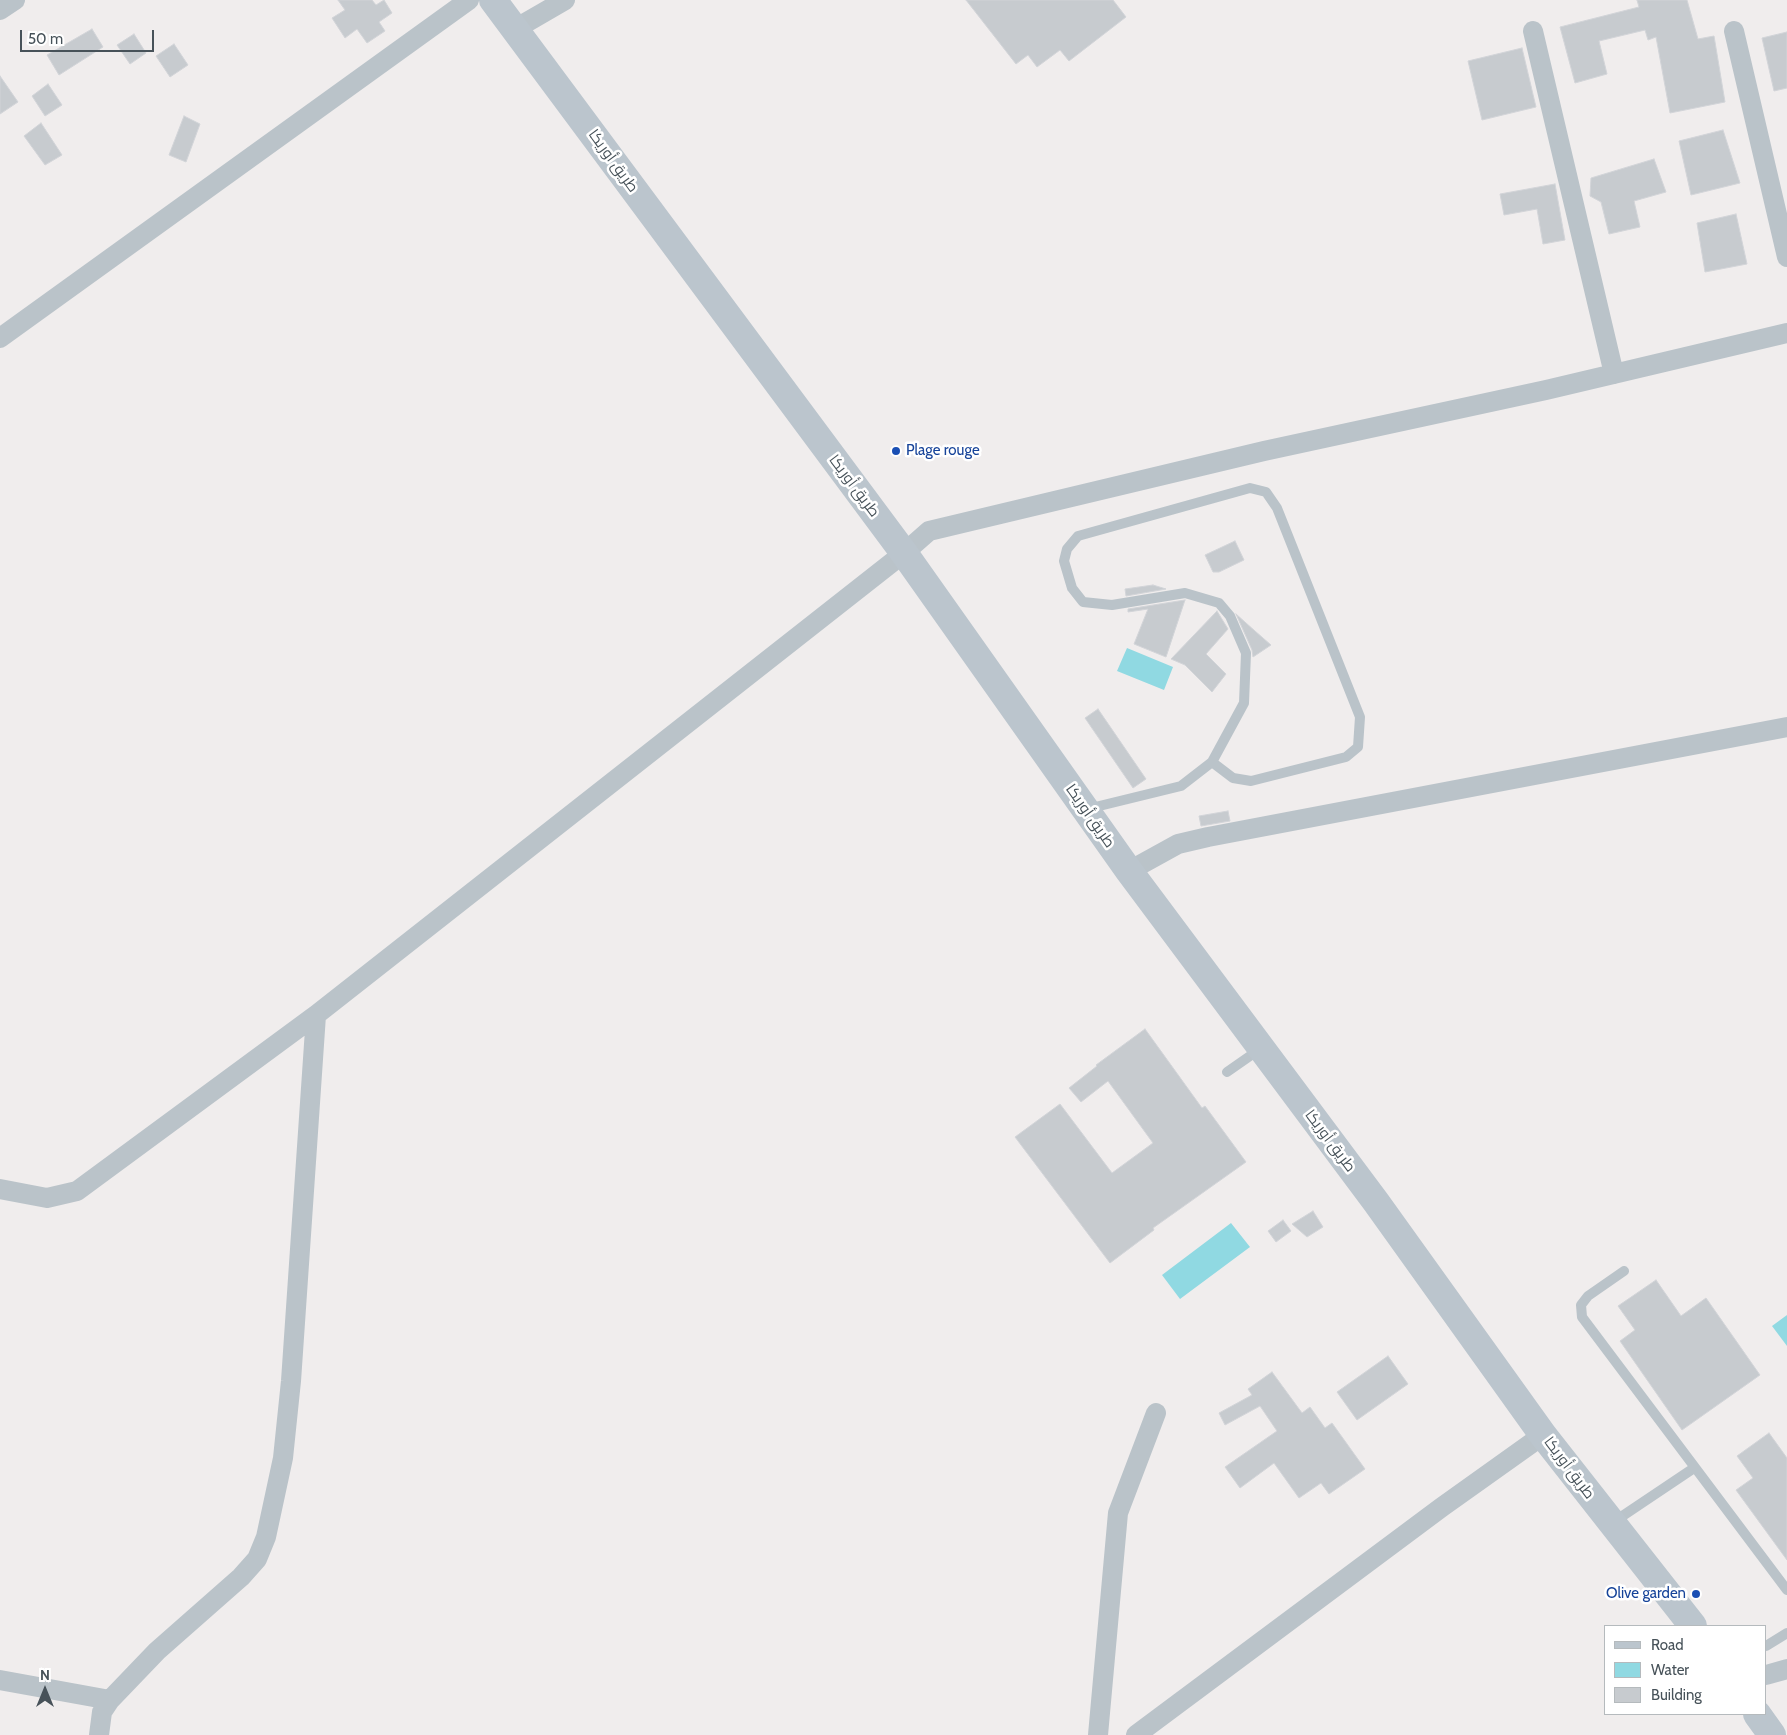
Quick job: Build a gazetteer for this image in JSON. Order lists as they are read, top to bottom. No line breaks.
{"streets":{"street":["طريق أوريكا"]},"places":["Plage rouge","Olive garden"],"legend":["Road","Water","Building"],"scale_bar":"50 m","north":"top"}
